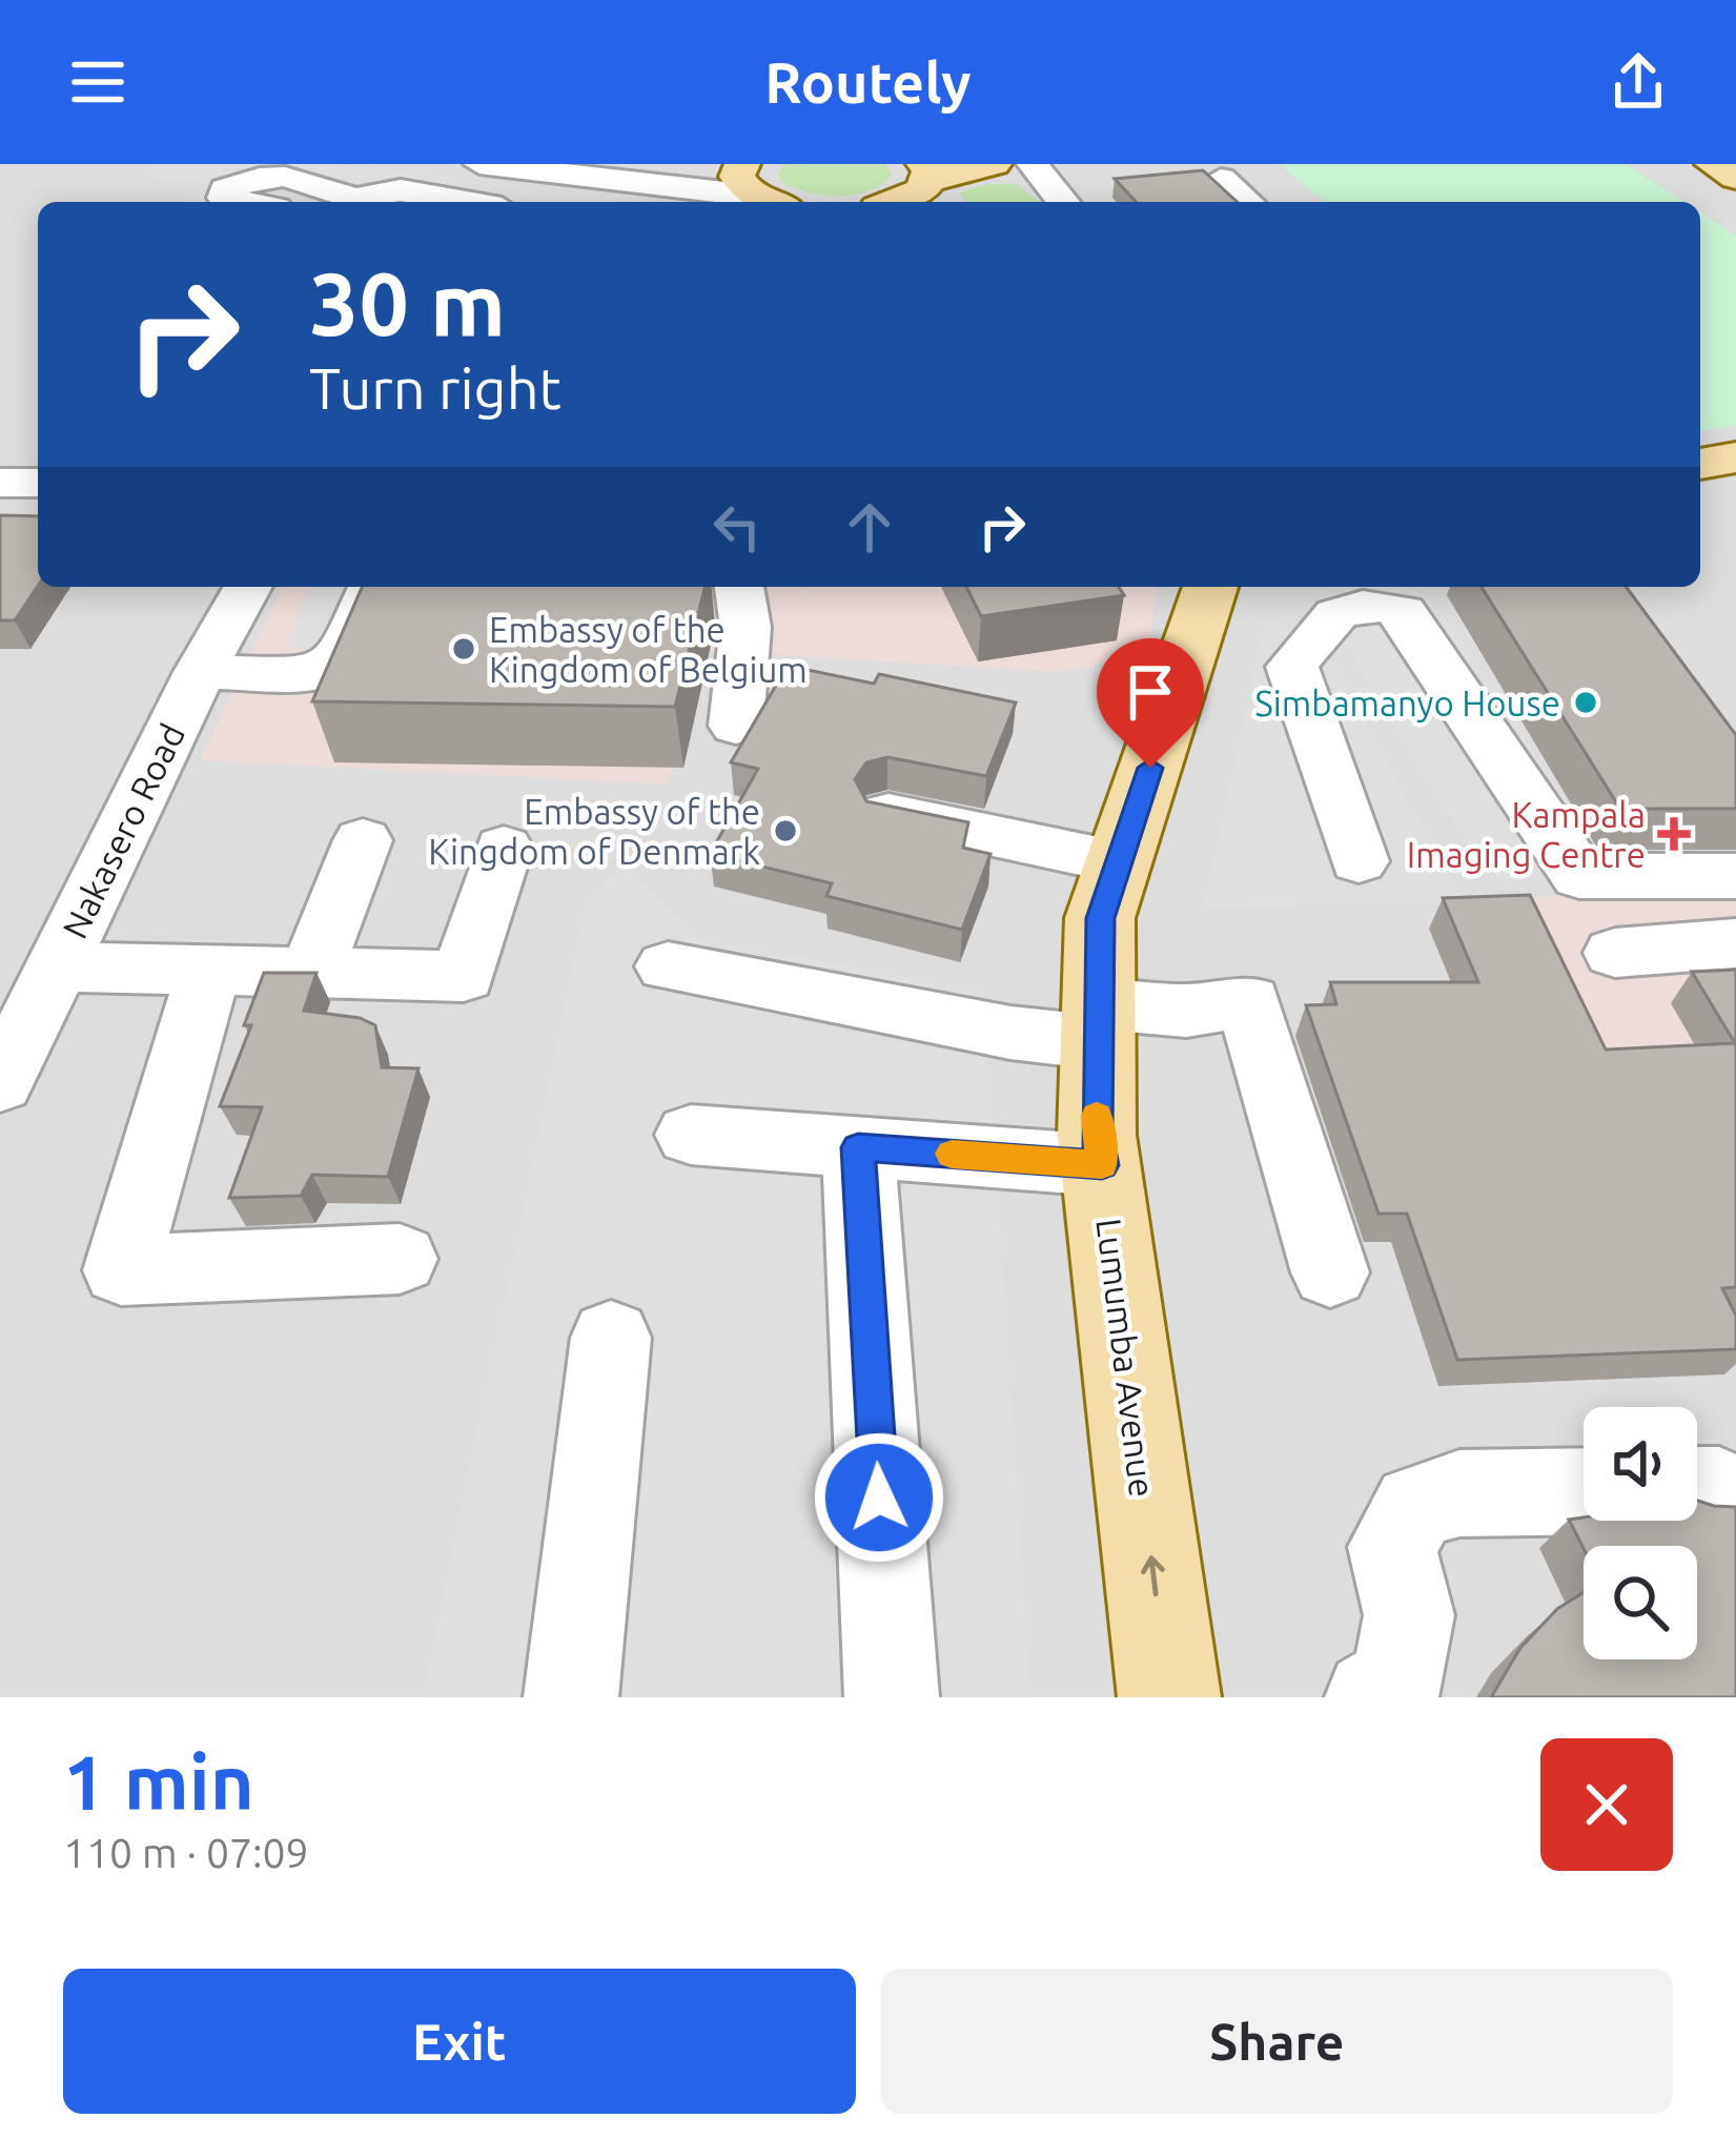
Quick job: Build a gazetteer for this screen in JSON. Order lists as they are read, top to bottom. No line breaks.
{"streets":{"main road":["Lumumba Avenue"],"street":["Nakasero Road"]},"one_way":["Lumumba Avenue"],"places":{"other":["Embassy of the Kingdom of Belgium","Simbamanyo House","Embassy of the Kingdom of Denmark"],"health":["Kampala Imaging Centre"]},"page":{"header":"Routely","turn":["30 m","Turn right"],"heading":["1 min","110 m · 07:09"],"buttons":["Exit","Share"]}}
